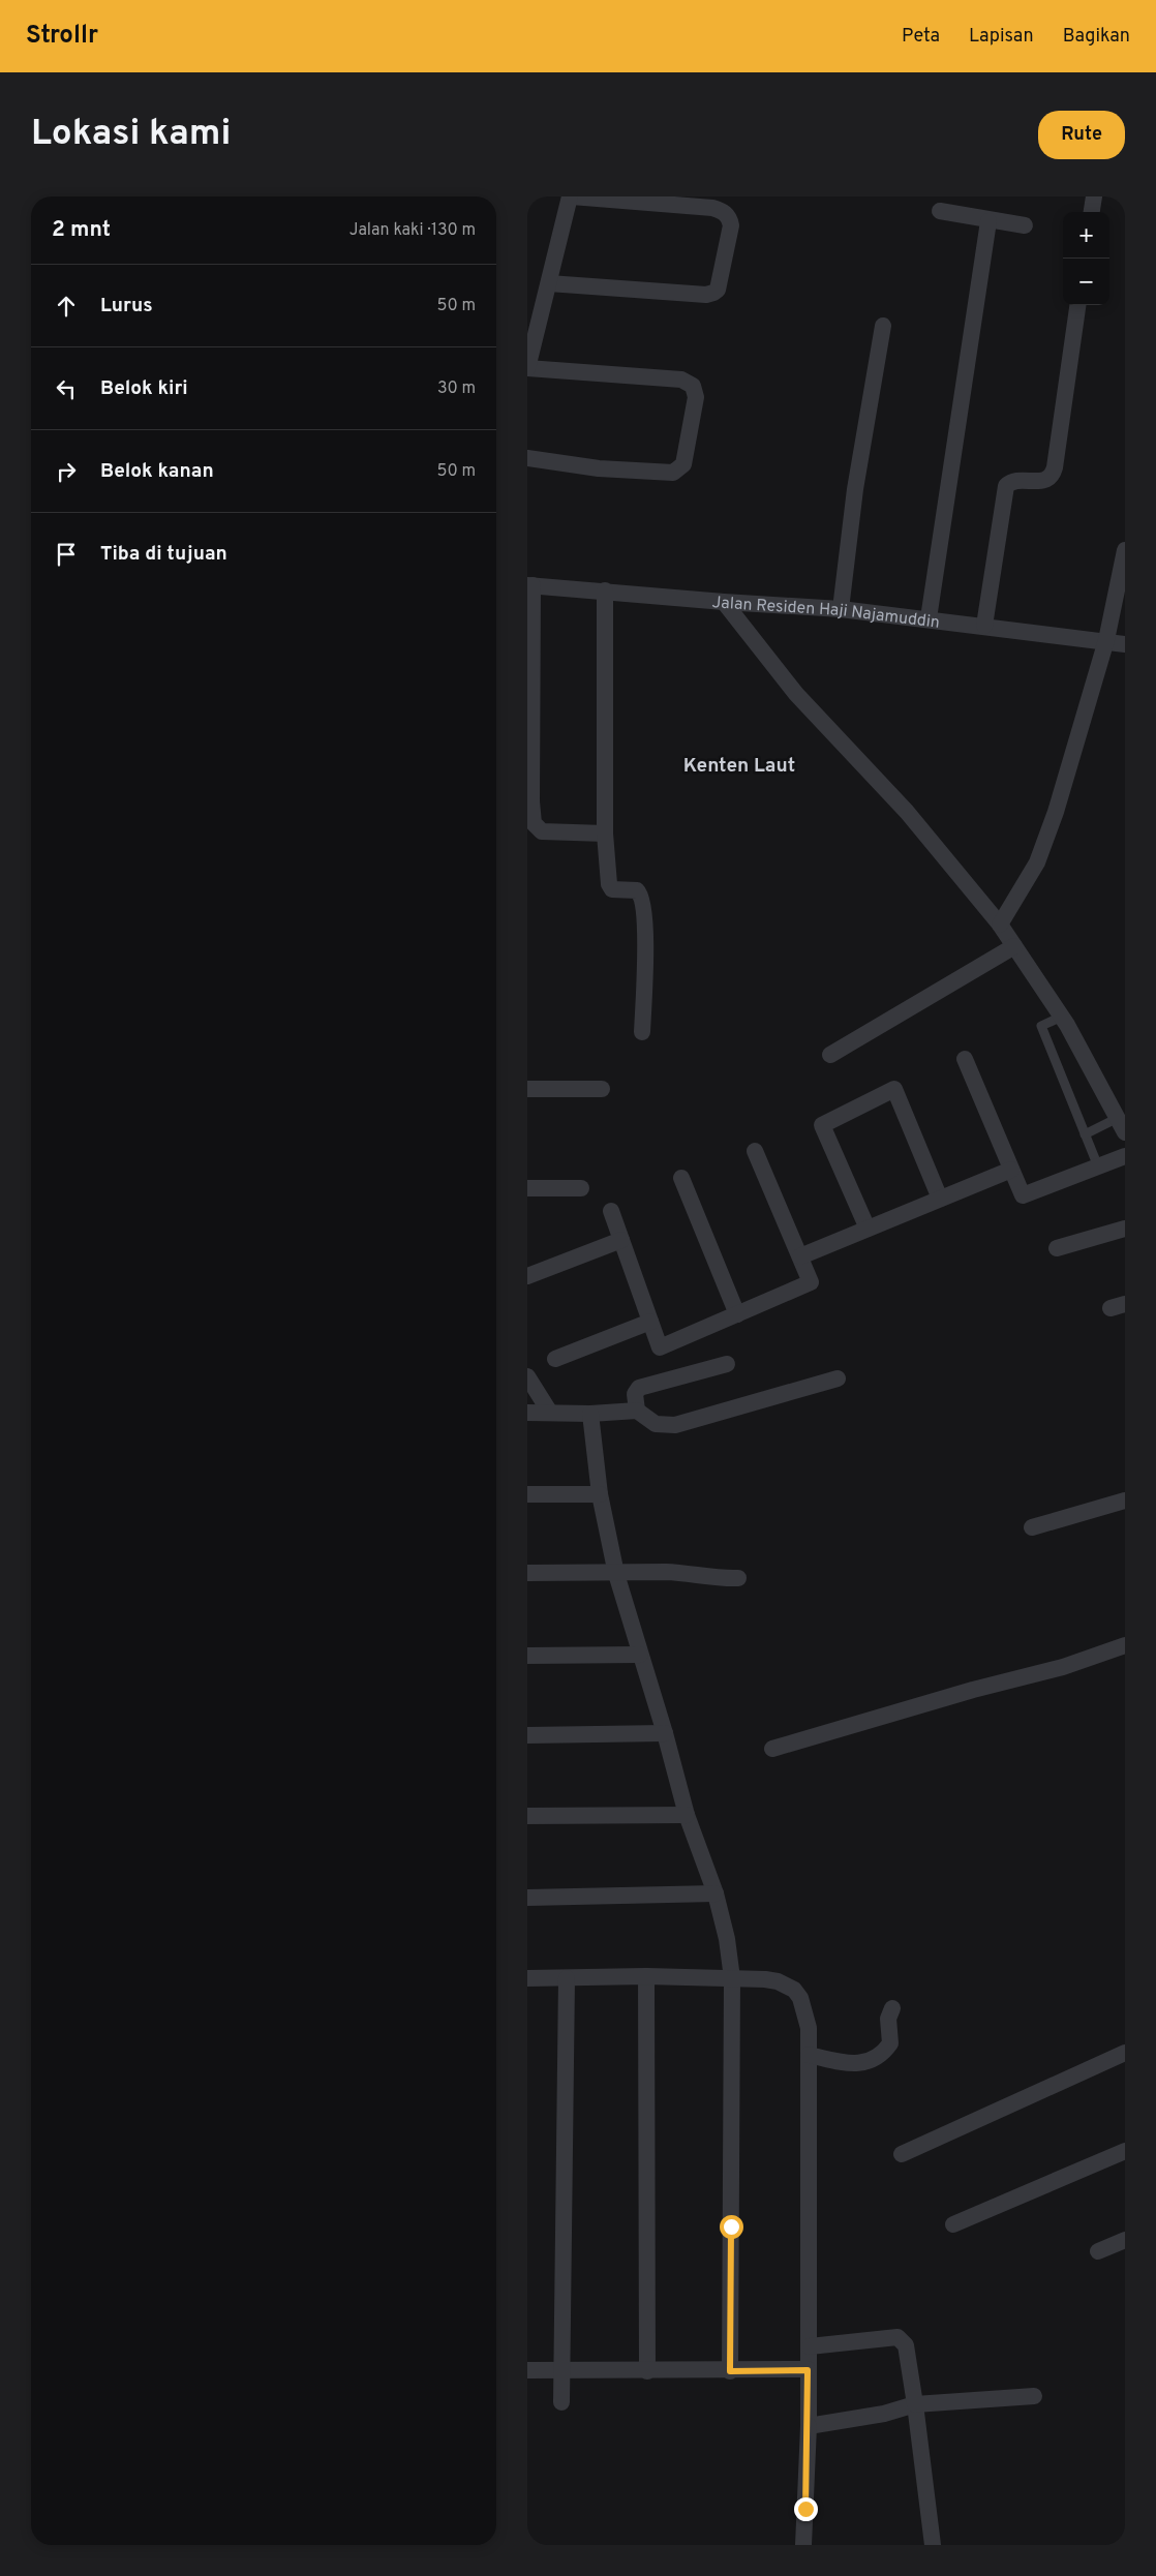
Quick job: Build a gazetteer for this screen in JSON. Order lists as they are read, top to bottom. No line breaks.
{"streets":{"street":["Jalan Residen Haji Najamuddin"]},"districts":["Kenten Laut"],"page":{"header":"Strollr","nav":["Peta","Lapisan","Bagikan"],"buttons":"Rute","title":"Lokasi kami","heading":["2 mnt","Jalan kaki · 130 m"],"map_buttons":["+","−"],"list":[["Lurus","50 m"],["Belok kiri","30 m"],["Belok kanan","50 m"],"Tiba di tujuan"]}}
